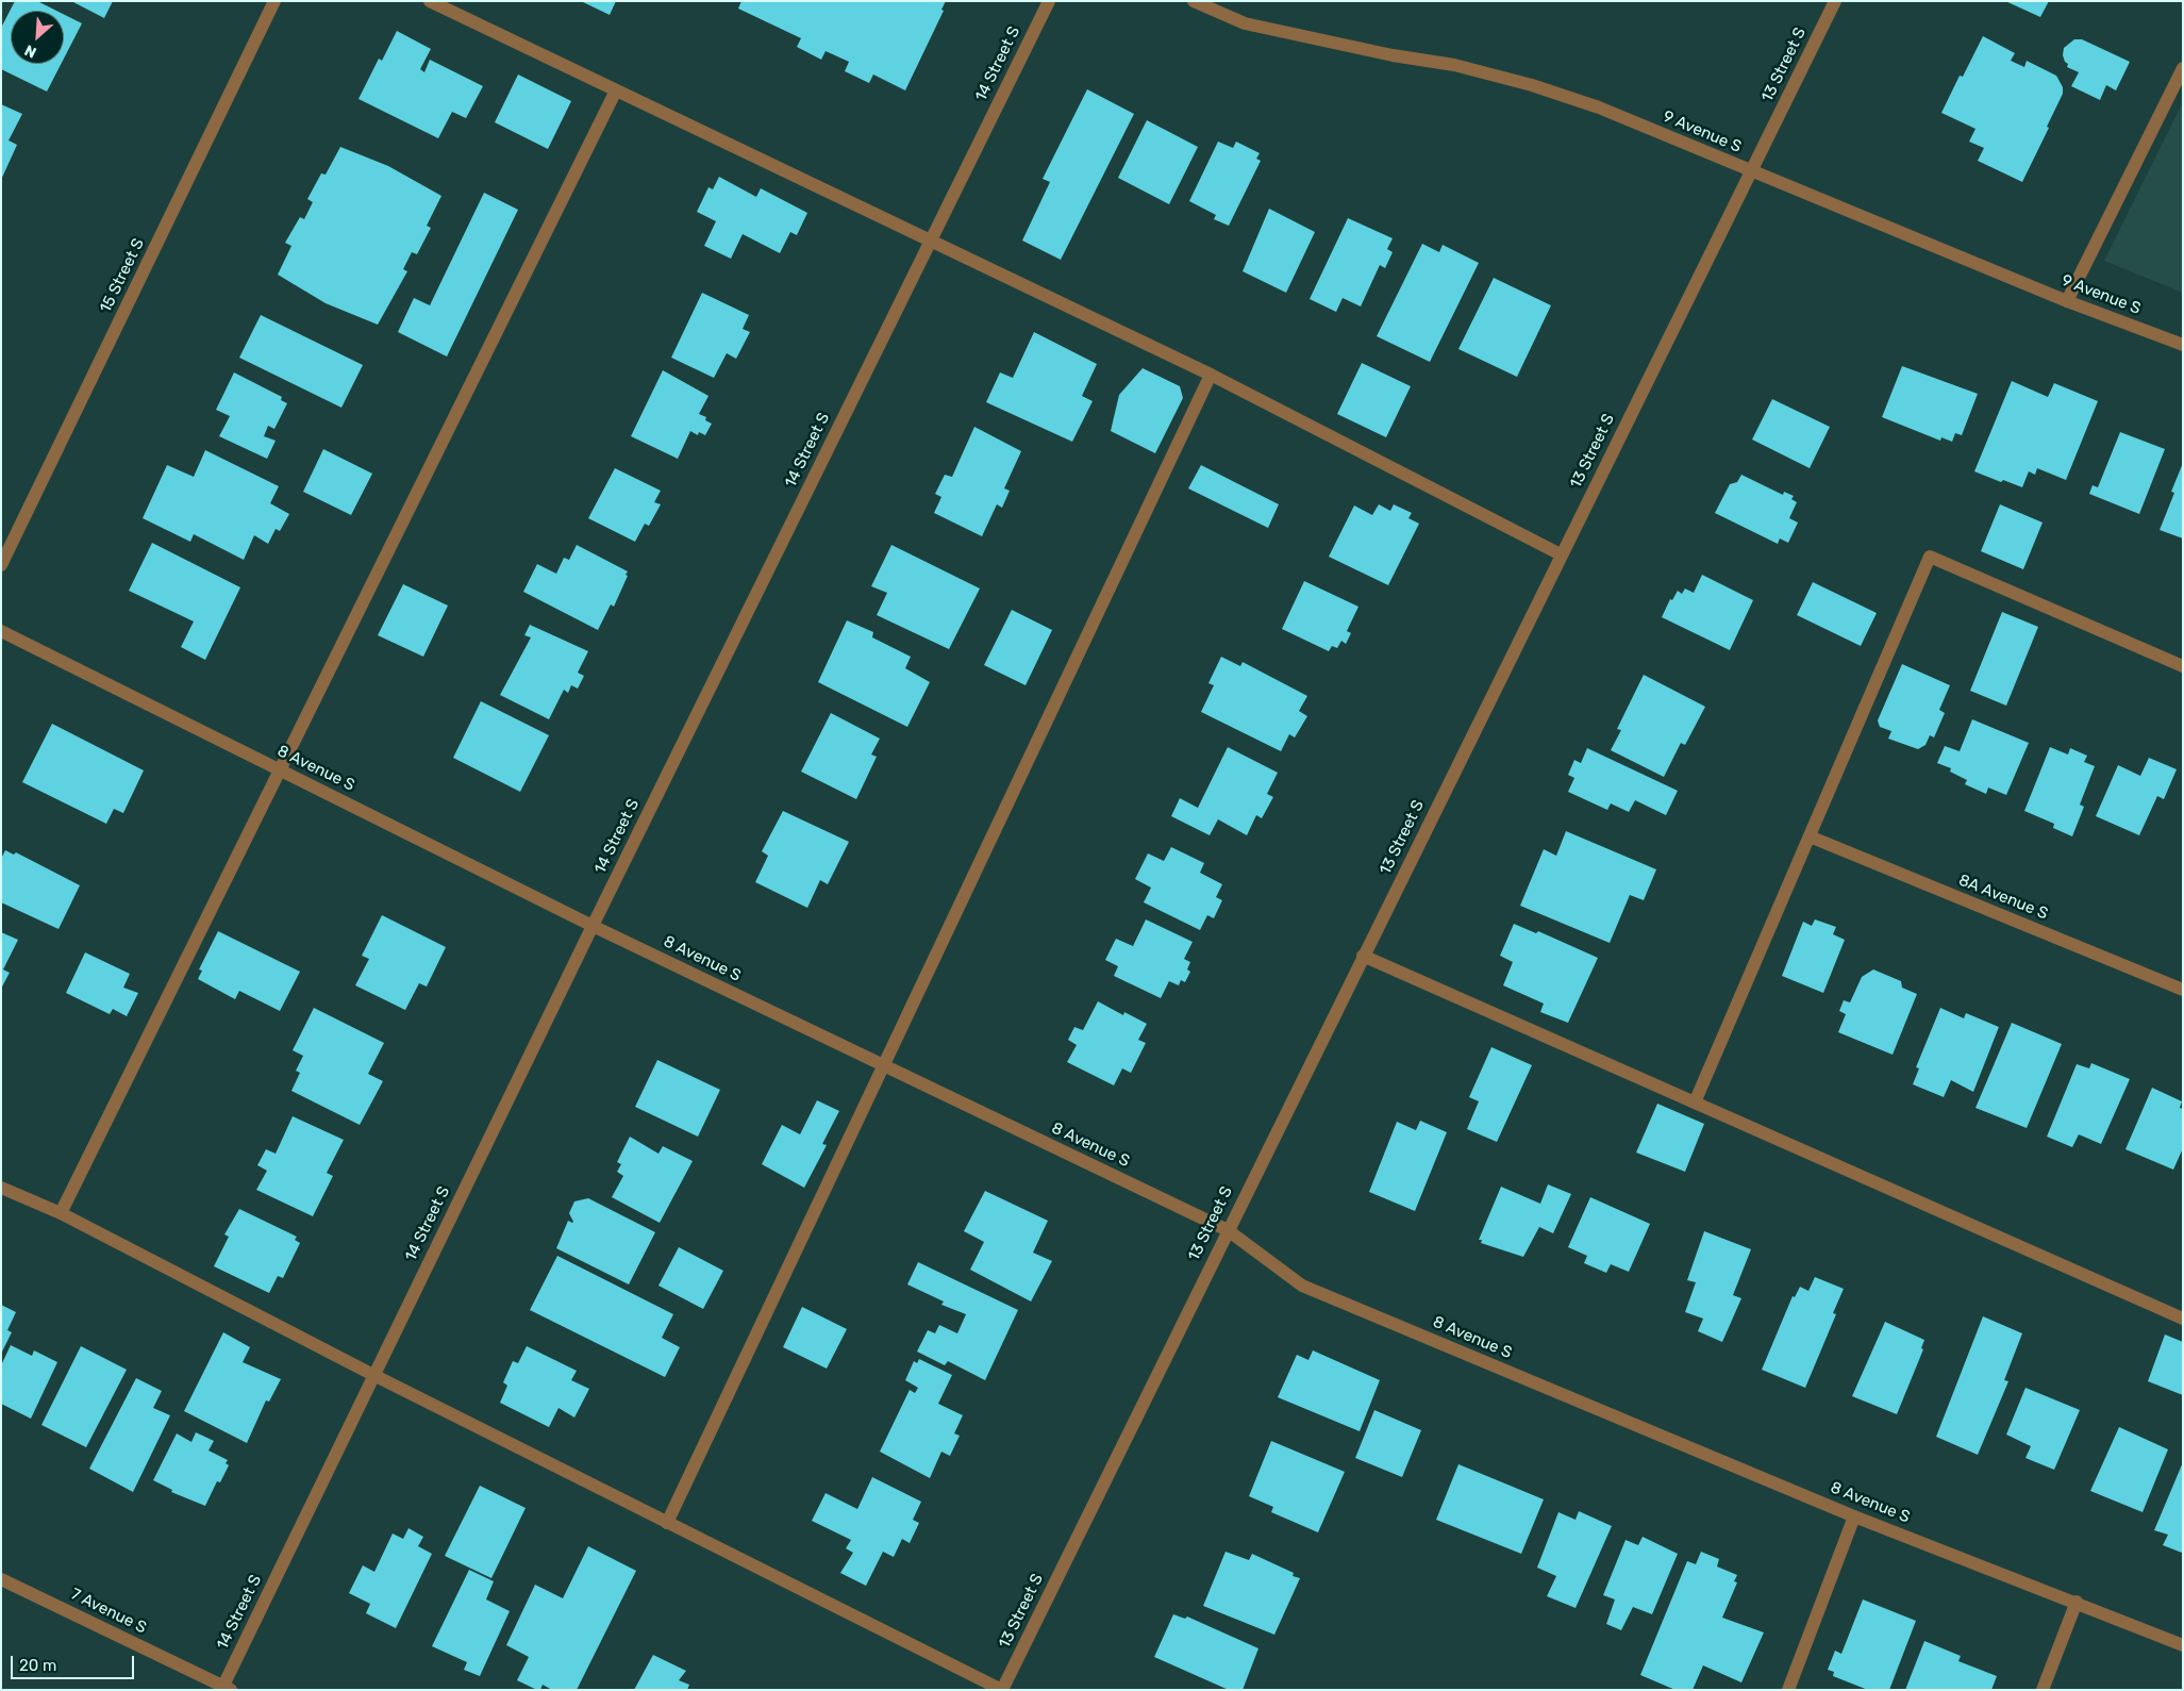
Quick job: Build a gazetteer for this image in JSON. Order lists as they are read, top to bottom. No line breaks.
{"streets":{"street":["14 Street S","13 Street S","9 Avenue S","15 Street S","8 Avenue S","8A Avenue S","7 Avenue S"]},"crossings":[["14 Street S","8 Avenue S"],["14 Street S","7 Avenue S"],["13 Street S","9 Avenue S"],["13 Street S","8 Avenue S"]],"scale_bar":"20 m","north":"bottom left"}
